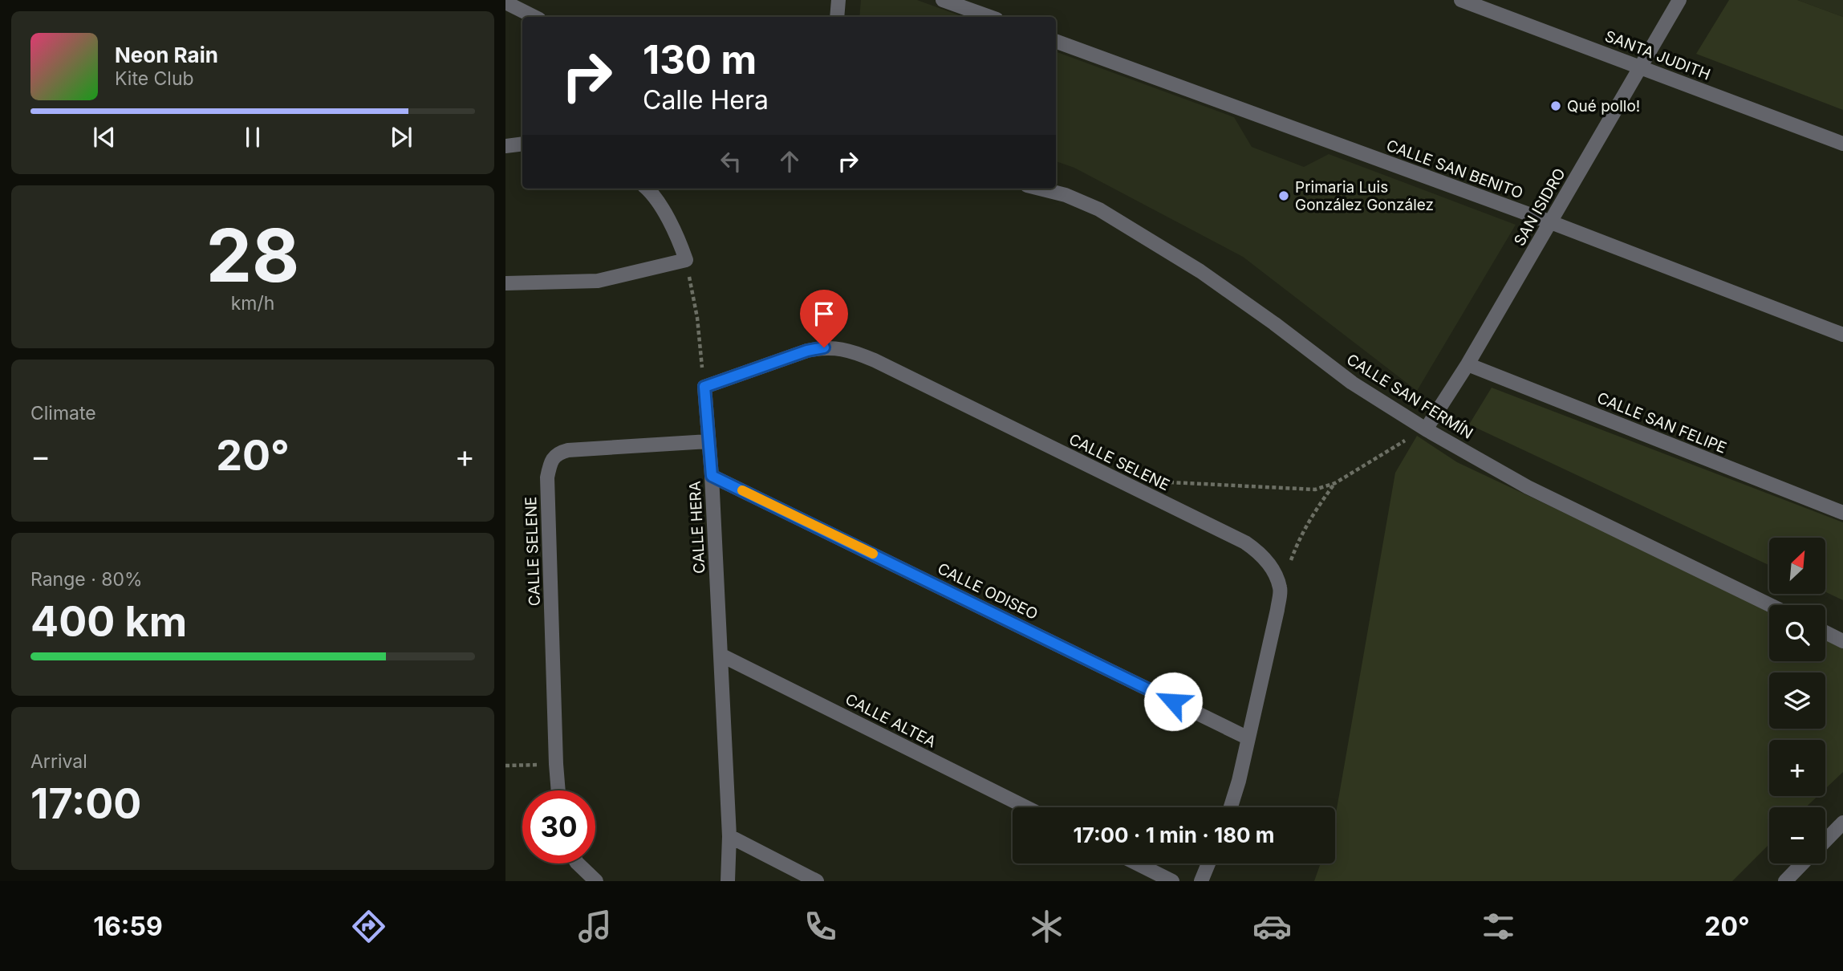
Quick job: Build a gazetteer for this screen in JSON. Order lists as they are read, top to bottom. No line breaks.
{"streets":{"street":["SANTA JUDITH","CALLE SAN BENITO","SAN ISIDRO","CALLE SAN FERMÍN","CALLE SAN FELIPE","CALLE SELENE","CALLE HERA","CALLE ODISEO","CALLE ALTEA"]},"crossings":[["SANTA JUDITH","SAN ISIDRO"],["CALLE SAN BENITO","SAN ISIDRO"],["SAN ISIDRO","CALLE SAN FERMÍN"],["SAN ISIDRO","CALLE SAN FELIPE"],["CALLE SELENE","CALLE HERA"],["CALLE HERA","CALLE ODISEO"],["CALLE HERA","CALLE ALTEA"]],"places":["Qué pollo!","Primaria Luis González González"],"north":"top right","page":{"turn":["130 m","Calle Hera"],"song":["Neon Rain","Kite Club"],"tile":[["28","km/h"],"Climate",["Range · 80%","400 km"],["Arrival","17:00"]],"heat":["−","20°","+"],"map_buttons":["+","−"],"limit":"30","trip":"17:00 · 1 min · 180 m","tabs":["16:59","20°"]}}
